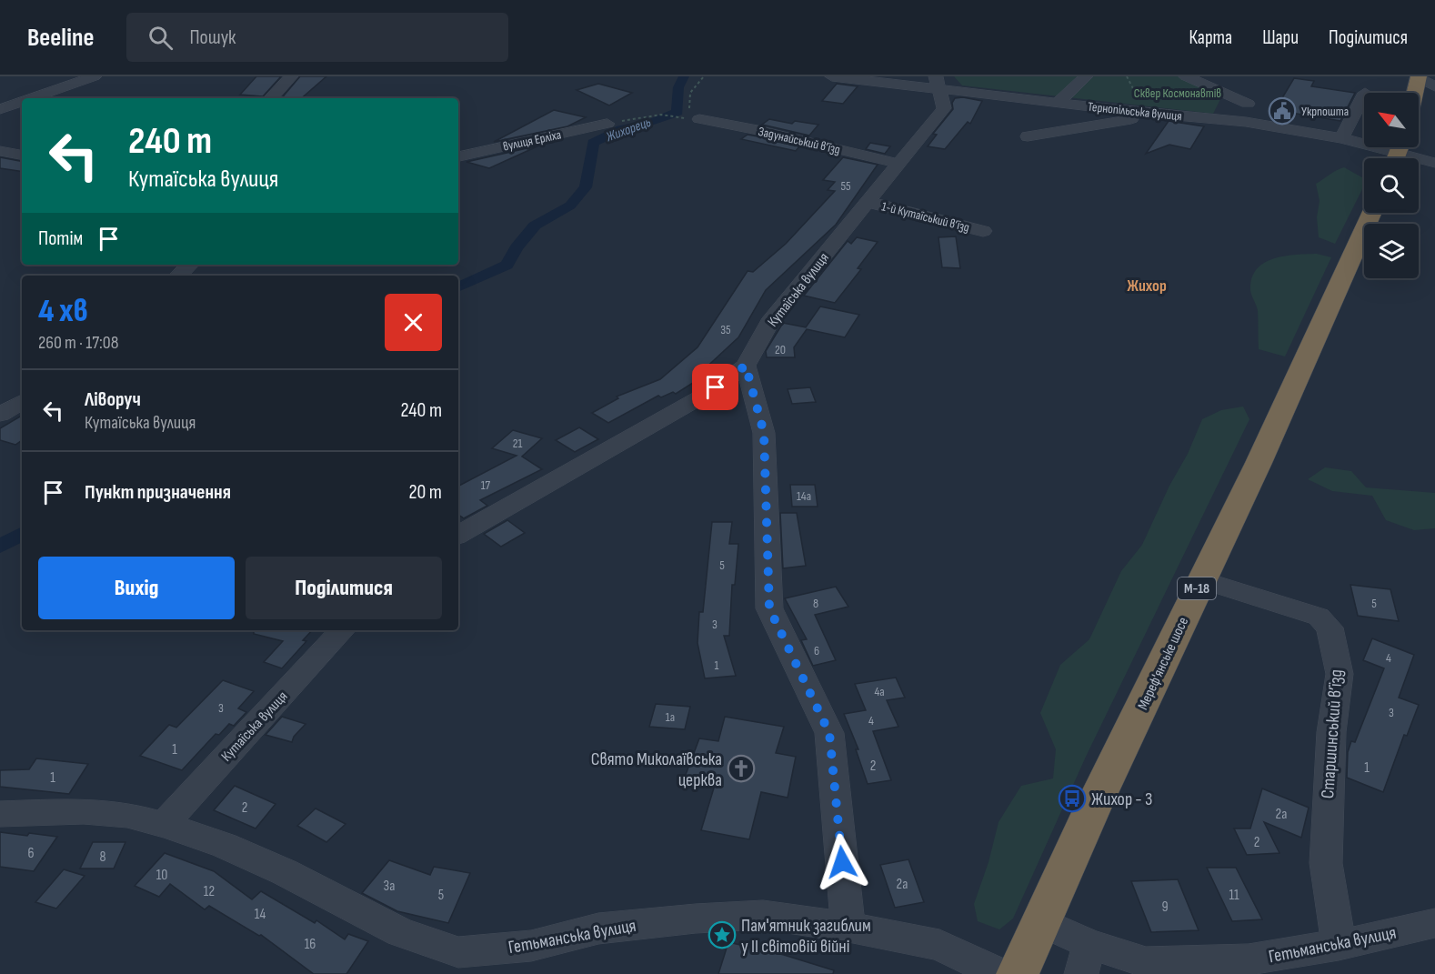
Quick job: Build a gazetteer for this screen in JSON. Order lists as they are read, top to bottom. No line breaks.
{"streets":{"highway":["М-18","Мереф'янське шосе"],"street":["Тернопільська вулиця","вулиця Ерліха","Задунайський в’їзд","1-й Кутаїський в’їзд","Кутаїська вулиця","Старшинський в’їзд","Гетьманська вулиця"]},"crossings":[["Тернопільська вулиця","Кутаїська вулиця"],["Задунайський в’їзд","Кутаїська вулиця"],["1-й Кутаїський в’їзд","Кутаїська вулиця"],["Кутаїська вулиця","Гетьманська вулиця"],["Мереф'янське шосе","Старшинський в’їзд"],["Мереф'янське шосе","Гетьманська вулиця"],["Старшинський в’їзд","Гетьманська вулиця"]],"districts":["Жихор"],"water":["Жихорець"],"parks":["Сквер Космонавтів"],"places":{"public building":["Укрпошта"],"church":["Свято Миколаївська церква"],"bus stop":["Жихор - 3"],"place":["Пам'ятник загиблим у II світовій війні"]},"house_numbers":["55","35","20","21","17","14а","5","8","5","3","6","4","1","4а","3","3","1а","4","1","2","1","1","2","2а","2","6","8","10","2а","3а","12","5","11","9","14","16"],"north":"top left","page":{"header":"Beeline","search":"Пошук","nav":["Карта","Шари","Поділитися"],"turn":["240 m","Кутаїська вулиця"],"then":"Потім","heading":["4 хв","260 m · 17:08"],"list":[{"name":"Ліворуч","note":"Кутаїська вулиця","value":"240 m"},{"name":"Пункт призначення","value":"20 m"}],"buttons":["Вихід","Поділитися"]}}
